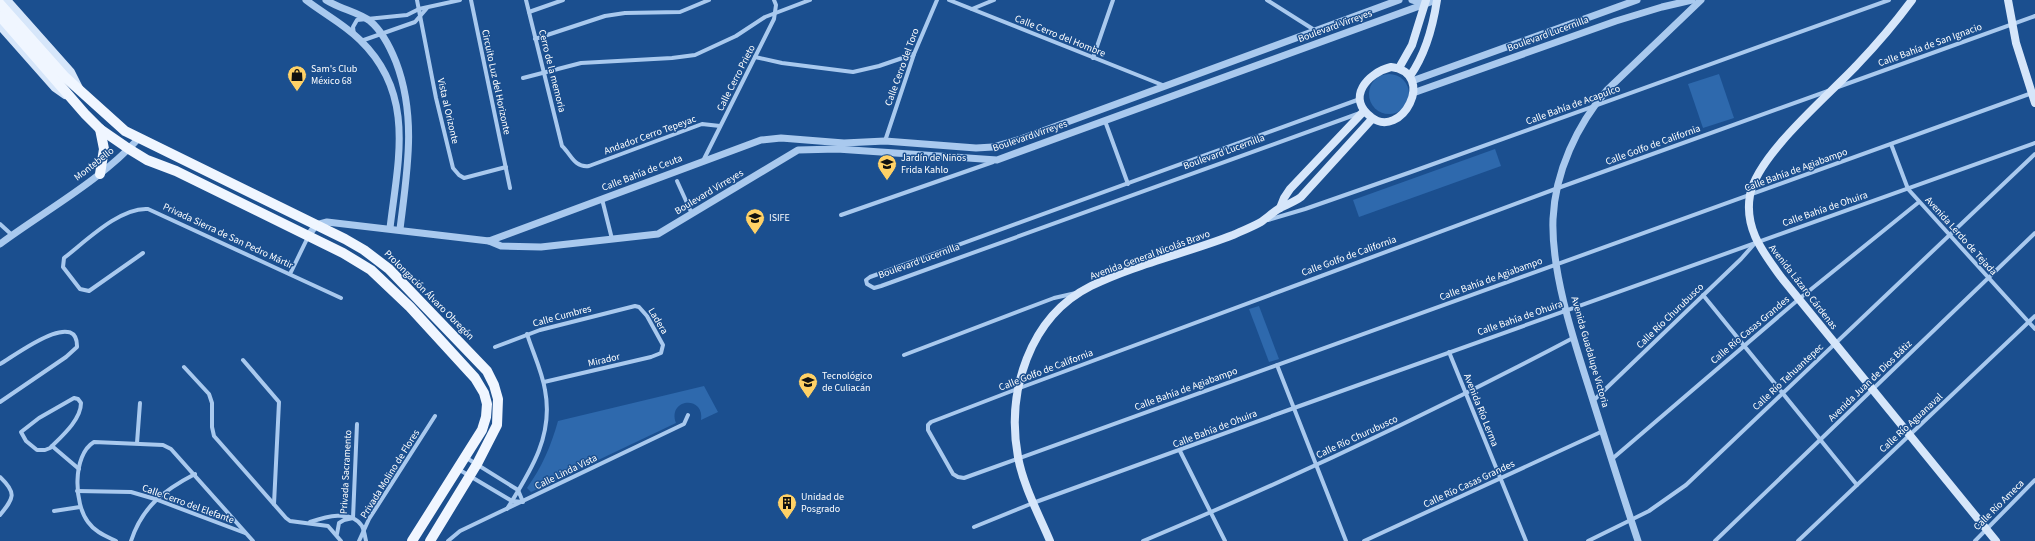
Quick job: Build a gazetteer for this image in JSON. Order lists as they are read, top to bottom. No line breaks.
{"streets":{"main road":["Avenida General Nicolás Bravo","Avenida Lázaro Cárdenas","Prolongación Álvaro Obregón"],"street":["Boulevard Virreyes","Boulevard Lucernilla","Calle Cerro del Hombre","Calle Bahía de San Ignacio","Calle Cerro del Toro","Cerro de la memoria","Calle Cerro Prieto","Circuito Luz del Horizonte","Calle Bahía de Acapulco","Vista al Orizonte","Andador Cerro Tepeyac","Calle Golfo de California","Montebello","Calle Bahía de Agiabampo","Calle Bahía de Ceuta","Calle Bahía de Ohuira","Privada Sierra de San Pedro Mártir","Avenida Lerdo de Tejada","Calle Cumbres","Calle Río Churubusco","Ladera","Calle Río Casas Grandes","Avenida Guadalupe Victoria","Mirador","Calle Río Tehuantepec","Avenida Juan de Dios Bátiz","Avenida Río Lerma","Calle Río Aguanaval","Privada Sacramento","Calle Linda Vista","Privada Molino de Flores","Calle Cerro del Elefante","Calle Río Ameca"]},"crossings":[["Boulevard Virreyes","Calle Cerro del Hombre"],["Boulevard Virreyes","Calle Bahía de Ceuta"],["Boulevard Lucernilla","Avenida General Nicolás Bravo"],["Calle Bahía de San Ignacio","Calle Golfo de California"],["Calle Bahía de San Ignacio","Avenida Lázaro Cárdenas"],["Calle Cerro del Toro","Calle Bahía de Ceuta"],["Cerro de la memoria","Andador Cerro Tepeyac"],["Calle Cerro Prieto","Andador Cerro Tepeyac"],["Calle Cerro Prieto","Calle Bahía de Ceuta"],["Circuito Luz del Horizonte","Vista al Orizonte"],["Calle Bahía de Acapulco","Avenida General Nicolás Bravo"],["Calle Bahía de Acapulco","Avenida Guadalupe Victoria"],["Calle Golfo de California","Calle Bahía de Agiabampo"],["Calle Golfo de California","Avenida General Nicolás Bravo"],["Calle Golfo de California","Avenida Lázaro Cárdenas"],["Calle Golfo de California","Avenida Guadalupe Victoria"],["Montebello","Prolongación Álvaro Obregón"],["Calle Bahía de Agiabampo","Avenida Lerdo de Tejada"],["Calle Bahía de Agiabampo","Avenida General Nicolás Bravo"],["Calle Bahía de Agiabampo","Avenida Lázaro Cárdenas"],["Calle Bahía de Agiabampo","Avenida Guadalupe Victoria"],["Calle Bahía de Ceuta","Prolongación Álvaro Obregón"],["Calle Bahía de Ohuira","Avenida Lerdo de Tejada"],["Calle Bahía de Ohuira","Avenida General Nicolás Bravo"],["Calle Bahía de Ohuira","Avenida Lázaro Cárdenas"],["Calle Bahía de Ohuira","Calle Río Churubusco"],["Calle Bahía de Ohuira","Avenida Guadalupe Victoria"],["Calle Bahía de Ohuira","Avenida Río Lerma"],["Avenida Lerdo de Tejada","Calle Río Casas Grandes"],["Avenida Lerdo de Tejada","Calle Río Tehuantepec"],["Avenida Lerdo de Tejada","Avenida Juan de Dios Bátiz"],["Avenida Lerdo de Tejada","Calle Río Aguanaval"],["Avenida Lázaro Cárdenas","Calle Río Churubusco"],["Avenida Lázaro Cárdenas","Calle Río Casas Grandes"],["Avenida Lázaro Cárdenas","Calle Río Tehuantepec"],["Avenida Lázaro Cárdenas","Avenida Juan de Dios Bátiz"],["Avenida Lázaro Cárdenas","Calle Río Aguanaval"],["Avenida Lázaro Cárdenas","Calle Río Ameca"],["Calle Cumbres","Ladera"],["Calle Río Churubusco","Avenida Guadalupe Victoria"],["Calle Río Churubusco","Avenida Río Lerma"],["Ladera","Mirador"],["Calle Río Casas Grandes","Avenida Guadalupe Victoria"],["Calle Río Casas Grandes","Avenida Río Lerma"],["Avenida Guadalupe Victoria","Calle Río Tehuantepec"]],"places":{"shop":["Sam's Club México 68"],"school or university":["Jardín de Niños Frida Kahlo","ISIFE","Tecnológico de Culiacán"],"building":["Unidad de Posgrado"]}}
